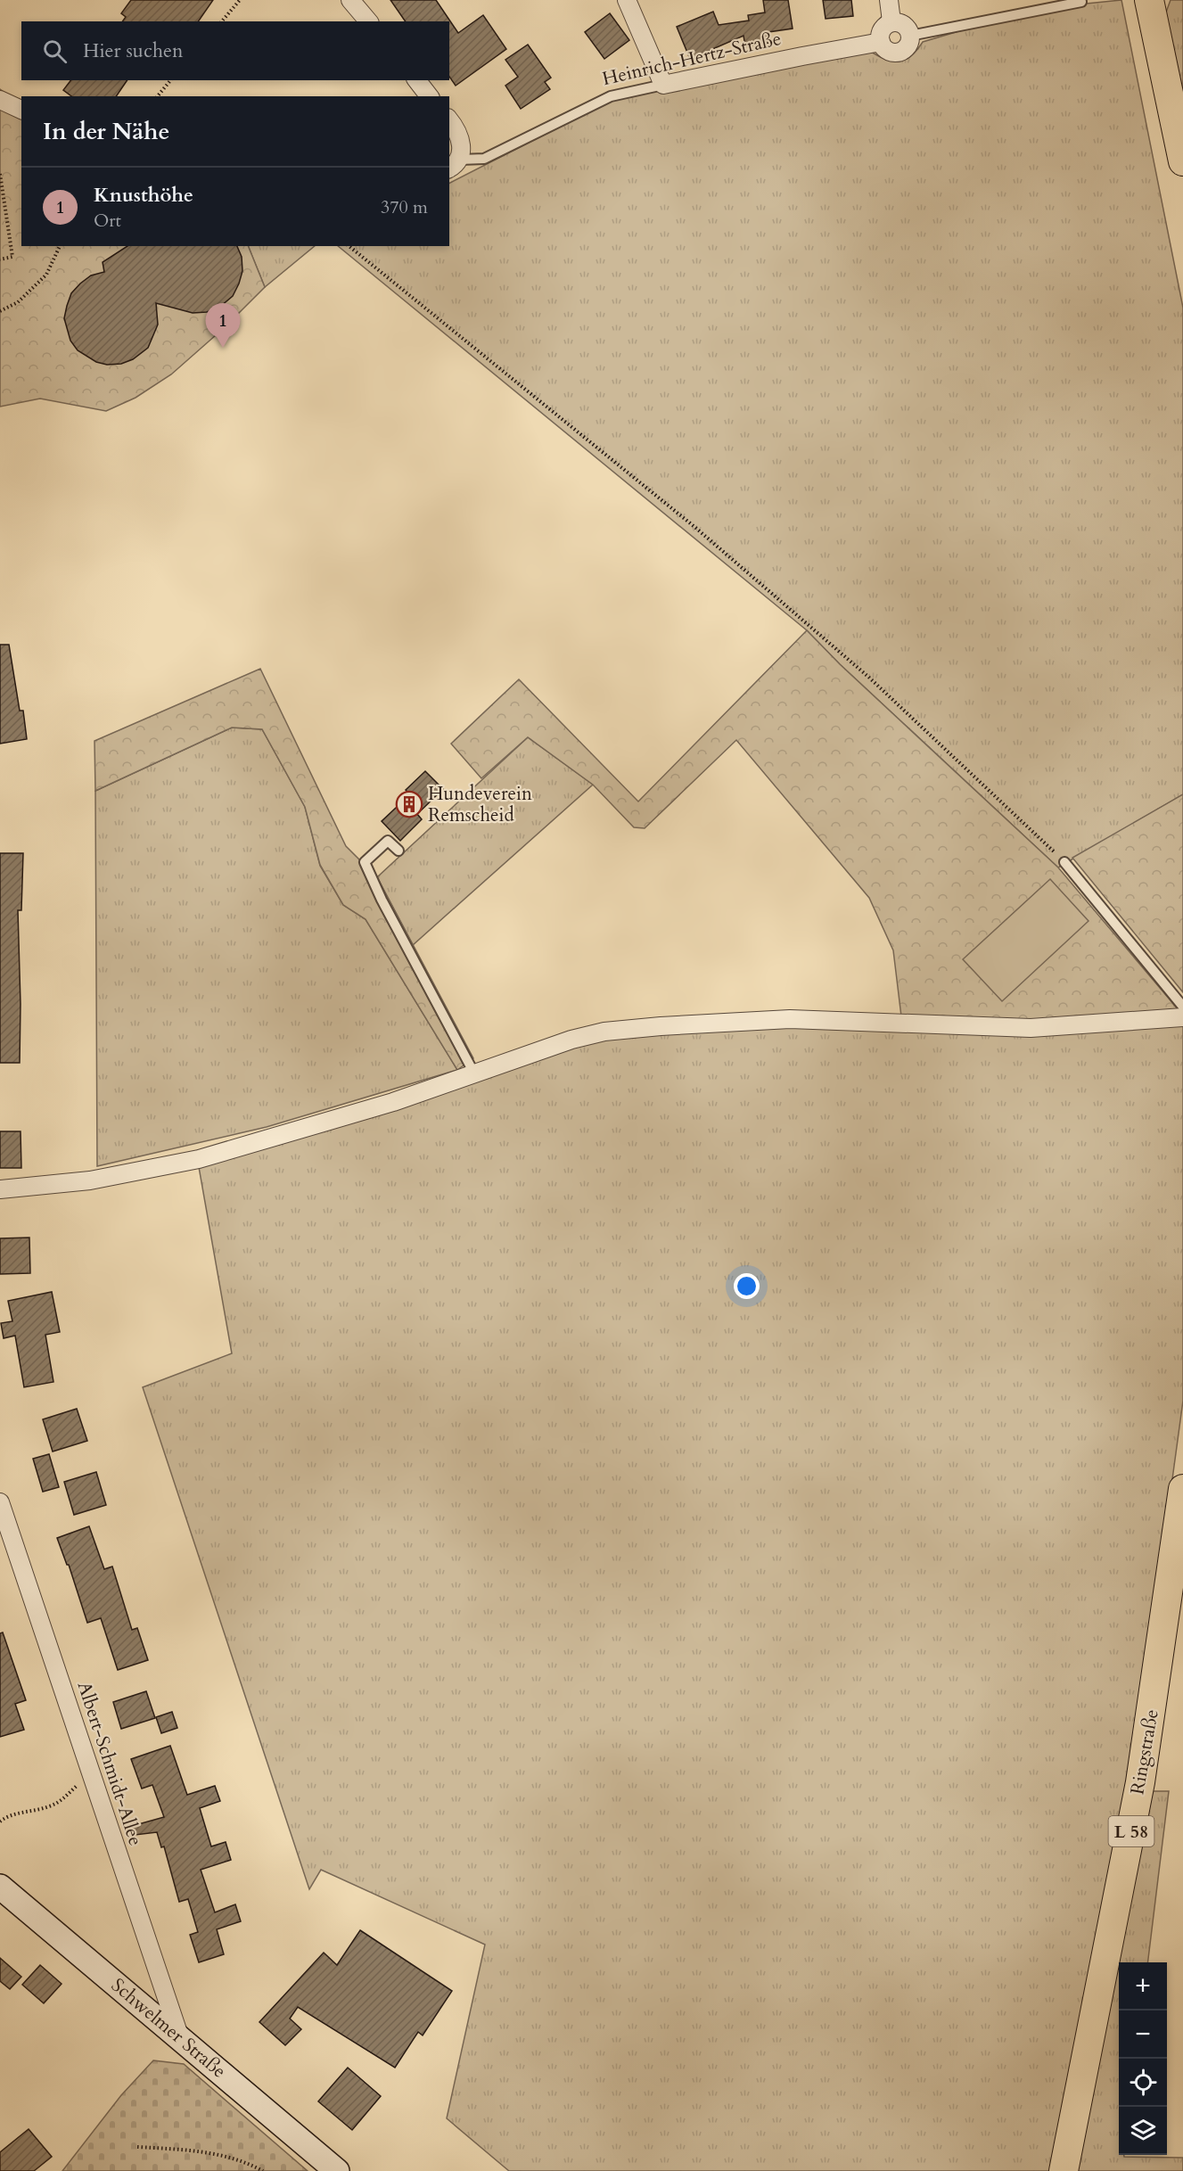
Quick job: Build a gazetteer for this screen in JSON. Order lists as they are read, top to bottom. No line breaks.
{"streets":{"main road":["Ringstraße","L 58"],"street":["Heinrich-Hertz-Straße","Albert-Schmidt-Allee","Schwelmer Straße"]},"crossings":[["Albert-Schmidt-Allee","Schwelmer Straße"]],"places":{"building":["Hundeverein Remscheid"]},"page":{"search":"Hier suchen","heading":"In der Nähe","list":[{"mark":"1","name":"Knusthöhe","note":"Ort","value":"370 m"}],"pins":"1","map_buttons":["+","−"]}}
